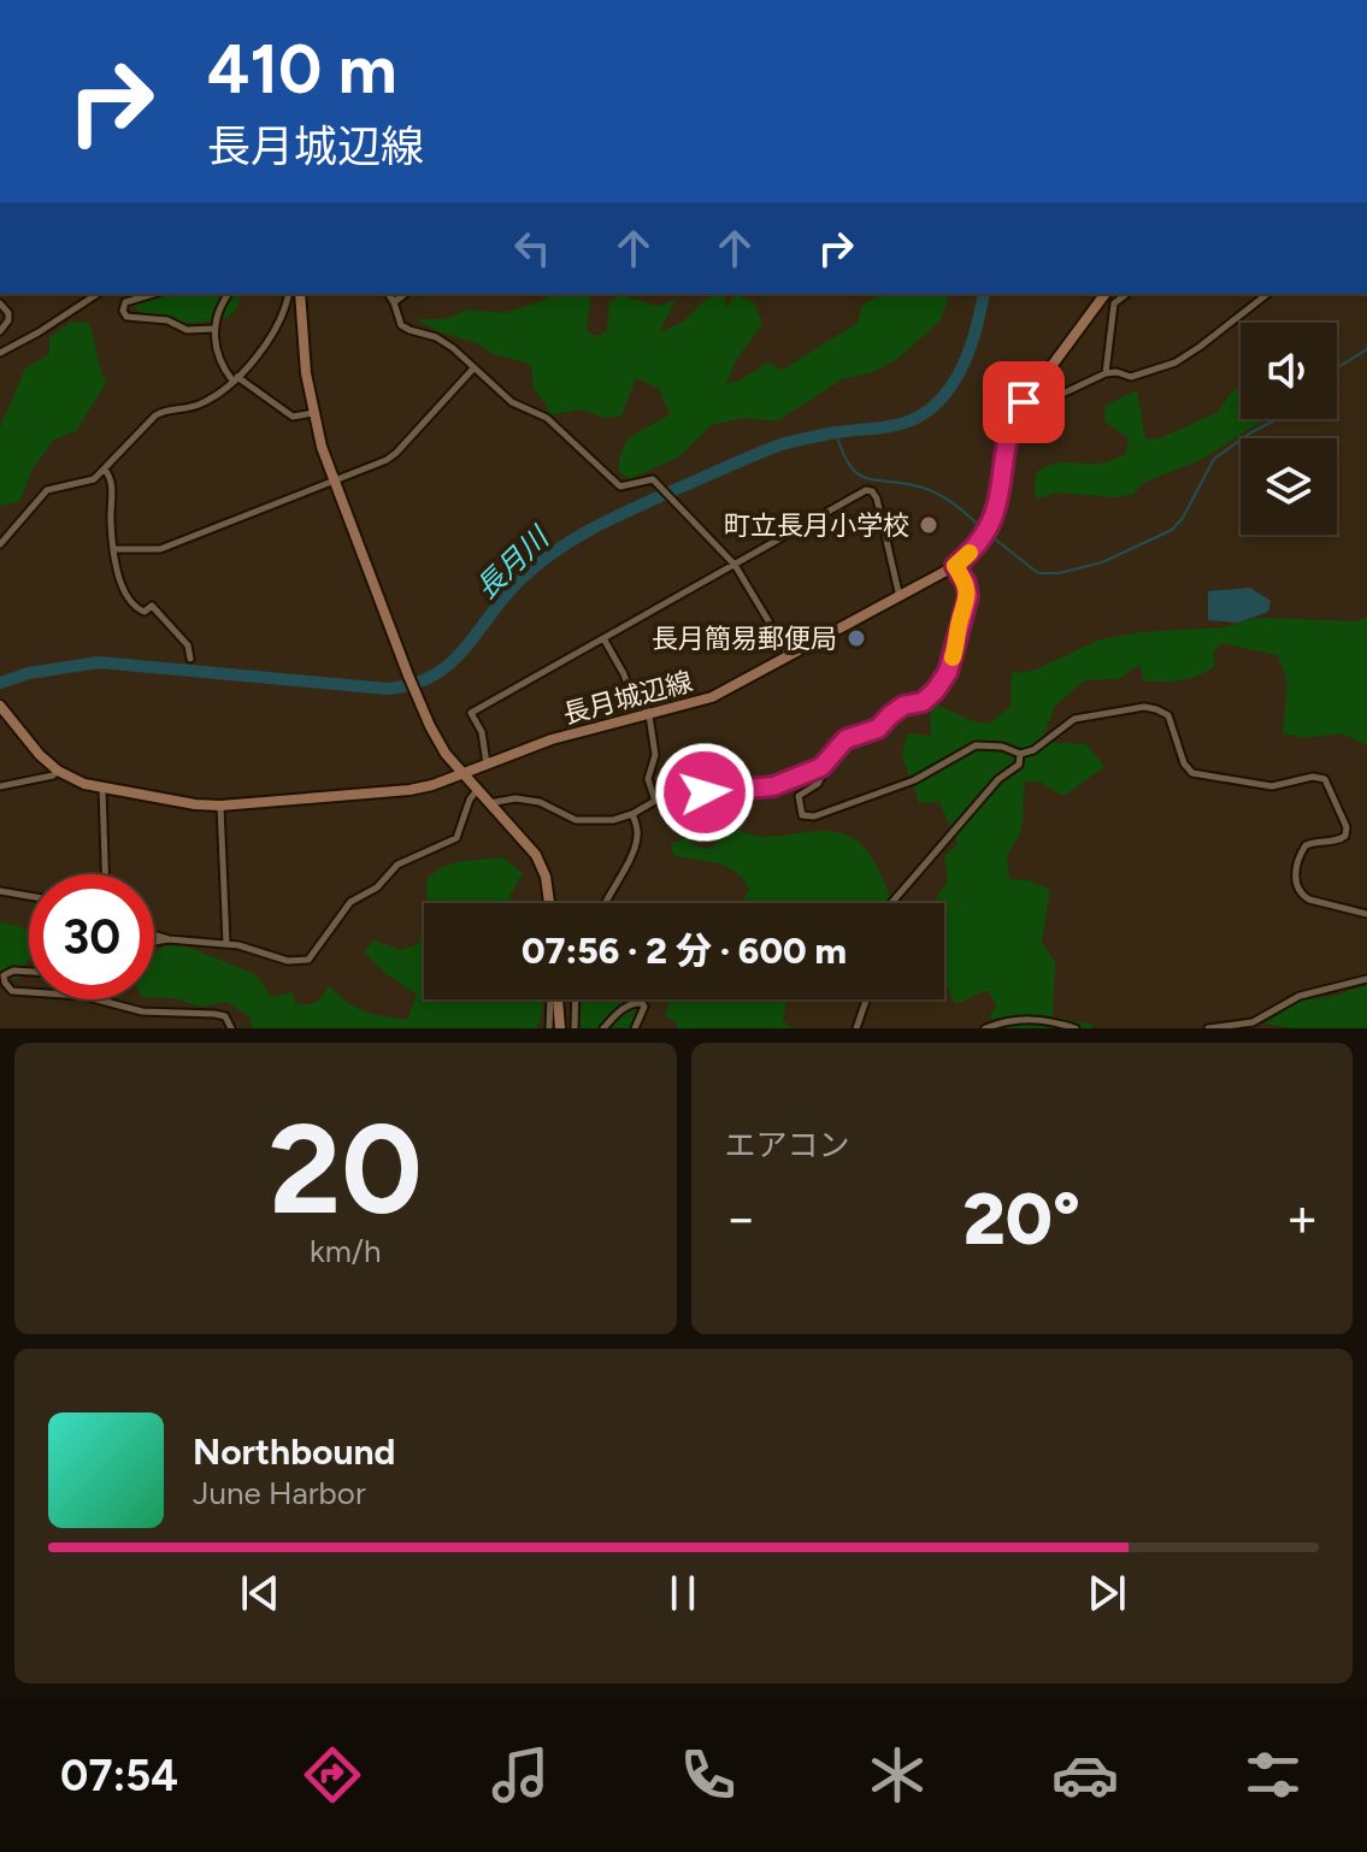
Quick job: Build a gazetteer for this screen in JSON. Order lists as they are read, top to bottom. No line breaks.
{"streets":{"main road":["長月城辺線"]},"water":["長月川"],"places":["町立長月小学校","長月簡易郵便局"],"page":{"turn":["410 m","長月城辺線"],"limit":"30","trip":"07:56 · 2 分 · 600 m","tile":[["20","km/h"],"エアコン"],"heat":["−","20°","+"],"song":["Northbound","June Harbor"],"tabs":"07:54"}}
